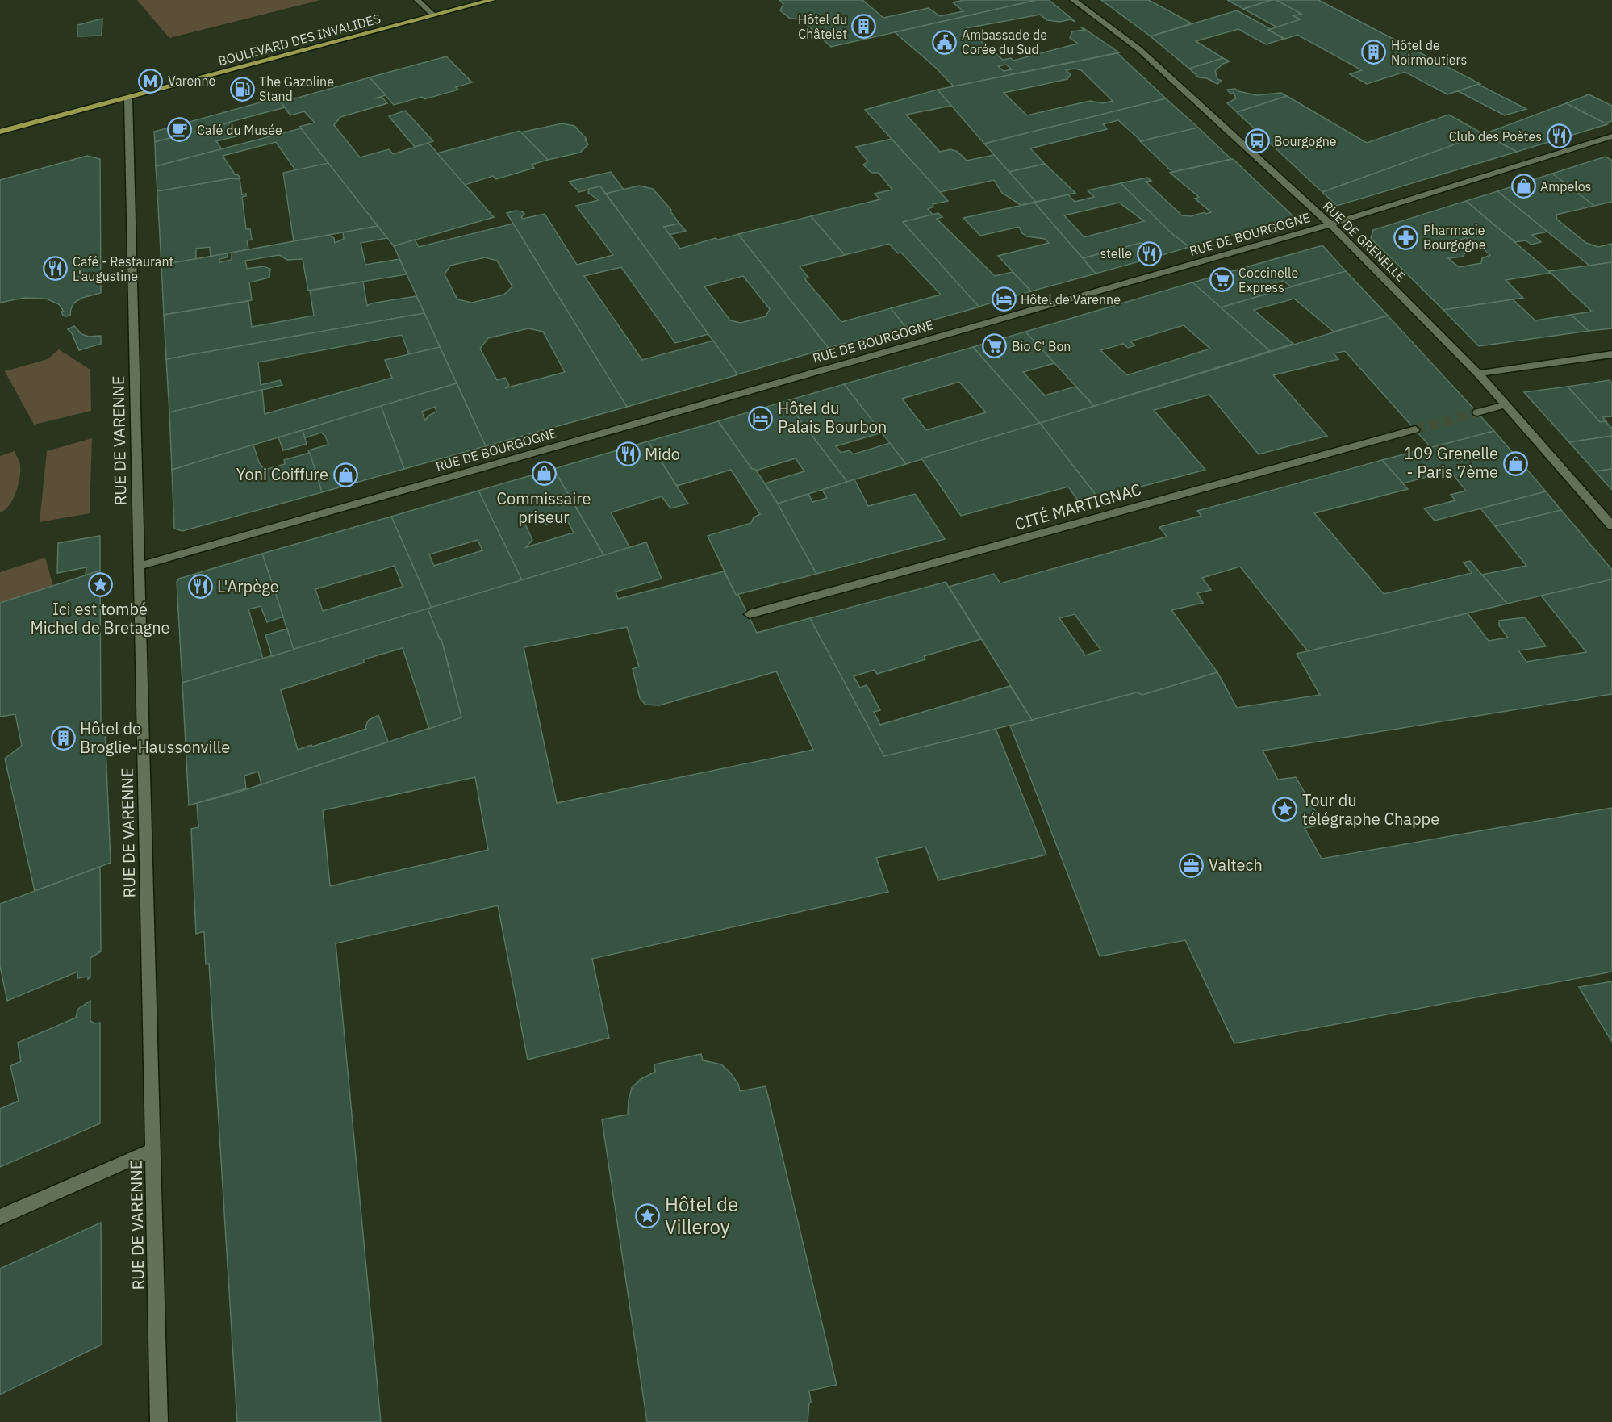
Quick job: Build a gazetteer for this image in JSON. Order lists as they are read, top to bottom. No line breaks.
{"streets":{"main road":["BOULEVARD DES INVALIDES"],"street":["RUE DE BOURGOGNE","RUE DE GRENELLE","RUE DE VARENNE","CITÉ MARTIGNAC"]},"crossings":[["BOULEVARD DES INVALIDES","RUE DE VARENNE"],["RUE DE BOURGOGNE","RUE DE GRENELLE"],["RUE DE BOURGOGNE","RUE DE VARENNE"]],"places":{"building":["Hôtel du Châtelet","Hôtel de Noirmoutiers","Hôtel de Broglie-Haussonville"],"public building":["Ambassade de Corée du Sud"],"metro station":["Varenne"],"fuel station":["The Gazoline Stand"],"cafe":["Café du Musée"],"restaurant":["Club des Poètes","stelle","Café - Restaurant L'augustine","Mido","L'Arpège"],"bus stop":["Bourgogne"],"shop":["Ampelos","109 Grenelle - Paris 7ème","Commissaire priseur","Yoni Coiffure"],"pharmacy":["Pharmacie Bourgogne"],"supermarket":["Coccinelle Express","Bio C' Bon"],"hotel":["Hôtel de Varenne","Hôtel du Palais Bourbon"],"place":["Ici est tombé Michel de Bretagne","Tour du télégraphe Chappe","Hôtel de Villeroy"],"office":["Valtech"]}}
